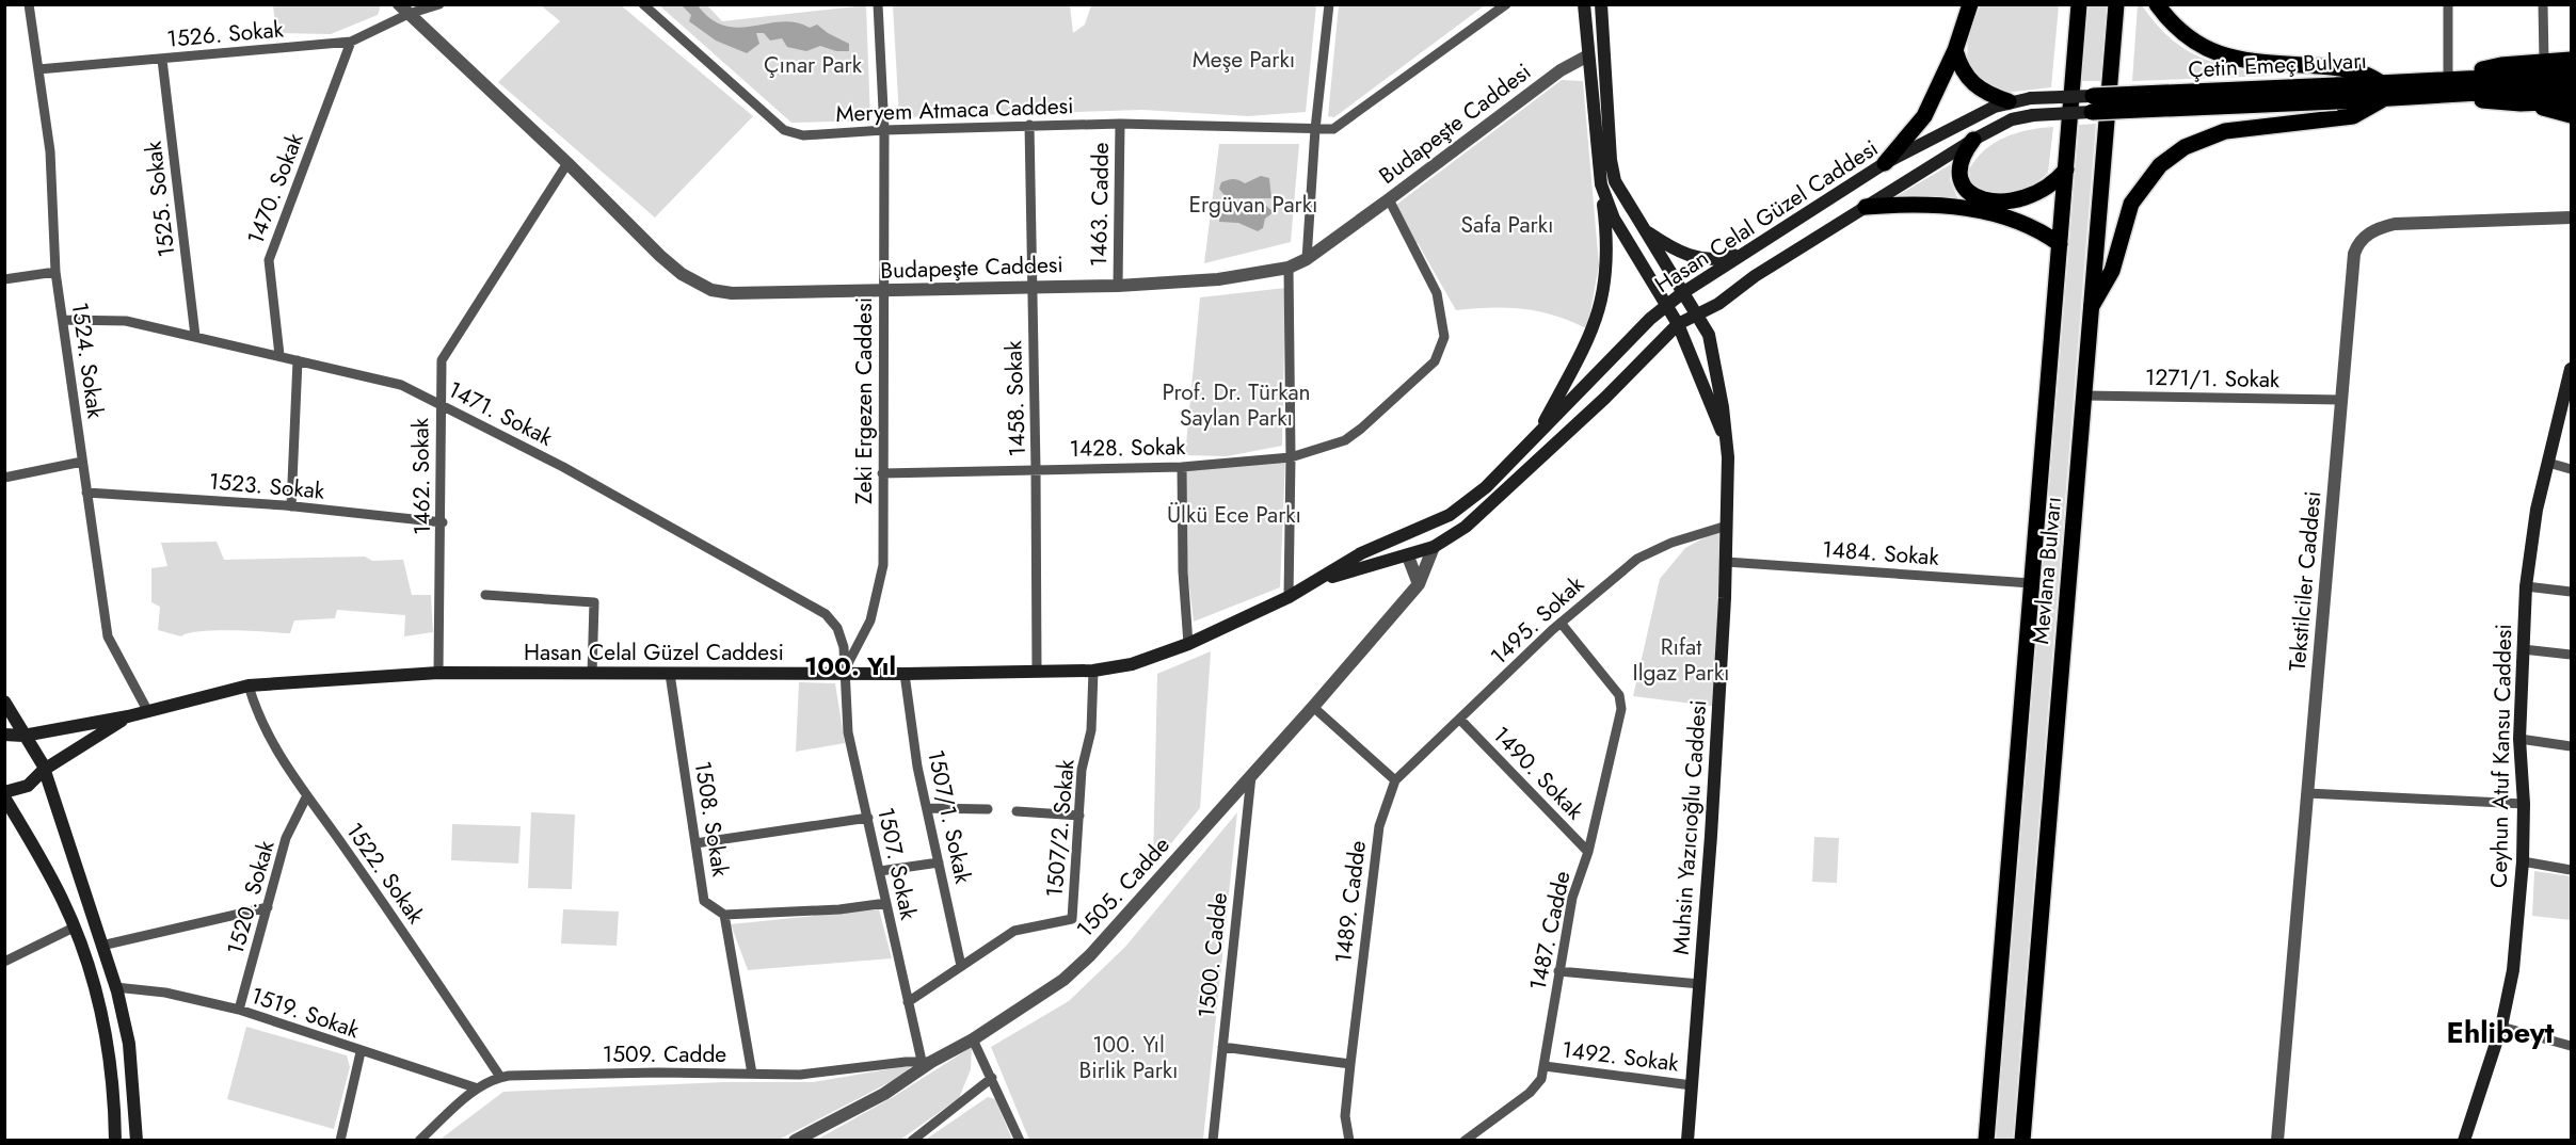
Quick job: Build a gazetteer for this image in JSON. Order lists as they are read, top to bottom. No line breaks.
{"streets":{"main road":["Çetin Emeç Bulvarı","Hasan Celal Güzel Caddesi","Mevlana Bulvarı","Ceyhun Atuf Kansu Caddesi","Muhsin Yazıcıoğlu Caddesi"],"street":["1526. Sokak","Meryem Atmaca Caddesi","Budapeşte Caddesi","1470. Sokak","1525. Sokak","1463. Cadde","1524. Sokak","1271/1. Sokak","1458. Sokak","Zeki Ergezen Caddesi","1471. Sokak","1428. Sokak","1462. Sokak","1523. Sokak","1484. Sokak","Tekstilciler Caddesi","1495. Sokak","1490. Sokak","1507/1. Sokak","1508. Sokak","1507/2. Sokak","1507. Sokak","1522. Sokak","1505. Cadde","1520. Sokak","1489. Cadde","1487. Cadde","1500. Cadde","1519. Sokak","1509. Cadde","1492. Sokak"]},"crossings":[["1526. Sokak","Budapeşte Caddesi"],["1526. Sokak","1470. Sokak"],["1526. Sokak","1525. Sokak"],["1526. Sokak","1524. Sokak"],["Çetin Emeç Bulvarı","Hasan Celal Güzel Caddesi"],["Meryem Atmaca Caddesi","1463. Cadde"],["Meryem Atmaca Caddesi","1458. Sokak"],["Meryem Atmaca Caddesi","Zeki Ergezen Caddesi"],["Budapeşte Caddesi","1463. Cadde"],["Budapeşte Caddesi","1458. Sokak"],["Budapeşte Caddesi","Zeki Ergezen Caddesi"],["Budapeşte Caddesi","1428. Sokak"],["Budapeşte Caddesi","1462. Sokak"],["Budapeşte Caddesi","Muhsin Yazıcıoğlu Caddesi"],["1470. Sokak","1471. Sokak"],["1525. Sokak","1471. Sokak"],["Hasan Celal Güzel Caddesi","1524. Sokak"],["Hasan Celal Güzel Caddesi","1458. Sokak"],["Hasan Celal Güzel Caddesi","Zeki Ergezen Caddesi"],["Hasan Celal Güzel Caddesi","1471. Sokak"],["Hasan Celal Güzel Caddesi","1462. Sokak"],["Hasan Celal Güzel Caddesi","1507/1. Sokak"],["Hasan Celal Güzel Caddesi","1508. Sokak"],["Hasan Celal Güzel Caddesi","Muhsin Yazıcıoğlu Caddesi"],["Hasan Celal Güzel Caddesi","1507/2. Sokak"],["Hasan Celal Güzel Caddesi","1507. Sokak"],["Hasan Celal Güzel Caddesi","1522. Sokak"],["Hasan Celal Güzel Caddesi","1505. Cadde"],["1524. Sokak","1471. Sokak"],["1524. Sokak","1523. Sokak"],["1271/1. Sokak","Mevlana Bulvarı"],["1271/1. Sokak","Tekstilciler Caddesi"],["1458. Sokak","1428. Sokak"],["Zeki Ergezen Caddesi","1471. Sokak"],["Zeki Ergezen Caddesi","1428. Sokak"],["Zeki Ergezen Caddesi","1507. Sokak"],["1471. Sokak","1462. Sokak"],["1471. Sokak","1507. Sokak"],["1462. Sokak","1523. Sokak"],["1484. Sokak","Mevlana Bulvarı"],["1484. Sokak","Muhsin Yazıcıoğlu Caddesi"],["1495. Sokak","1490. Sokak"],["1495. Sokak","Muhsin Yazıcıoğlu Caddesi"],["1495. Sokak","1489. Cadde"],["1495. Sokak","1487. Cadde"],["1490. Sokak","1487. Cadde"],["1507/1. Sokak","1507/2. Sokak"],["Muhsin Yazıcıoğlu Caddesi","1492. Sokak"],["1507/2. Sokak","1507. Sokak"],["1507. Sokak","1505. Cadde"],["1507. Sokak","1509. Cadde"],["1522. Sokak","1520. Sokak"],["1522. Sokak","1509. Cadde"],["1505. Cadde","1500. Cadde"],["1505. Cadde","1509. Cadde"],["1520. Sokak","1519. Sokak"],["1487. Cadde","1492. Sokak"],["1519. Sokak","1509. Cadde"]],"districts":["100. Yıl","Ehlibeyt"],"parks":["Meşe Parkı","Çınar Park","Ergüvan Parkı","Safa Parkı","Prof. Dr. Türkan Saylan Parkı","Ülkü Ece Parkı","Rıfat Ilgaz Parkı","100. Yıl Birlik Parkı"]}
